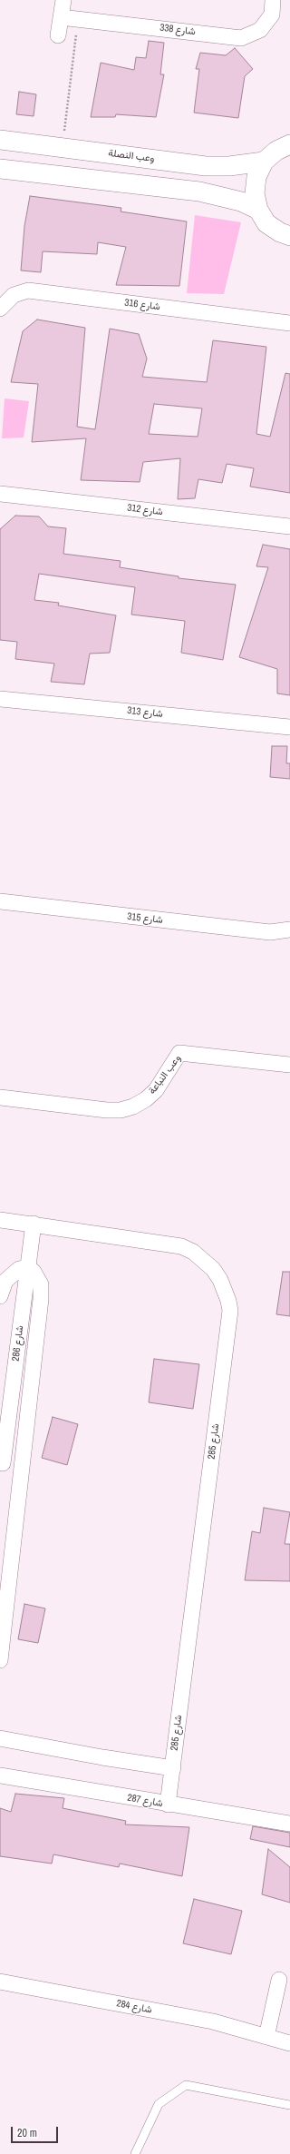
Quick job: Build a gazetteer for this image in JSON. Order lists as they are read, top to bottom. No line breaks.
{"streets":{"street":["شارع 338","وعب النصلة","شارع 316","شارع 312","شارع 313","شارع 315","وعب النباعة","شارع 286","شارع 285","شارع 287","شارع 284"]},"crossings":[["شارع 286","شارع 285"],["شارع 285","شارع 287"]],"scale_bar":"20 m"}
